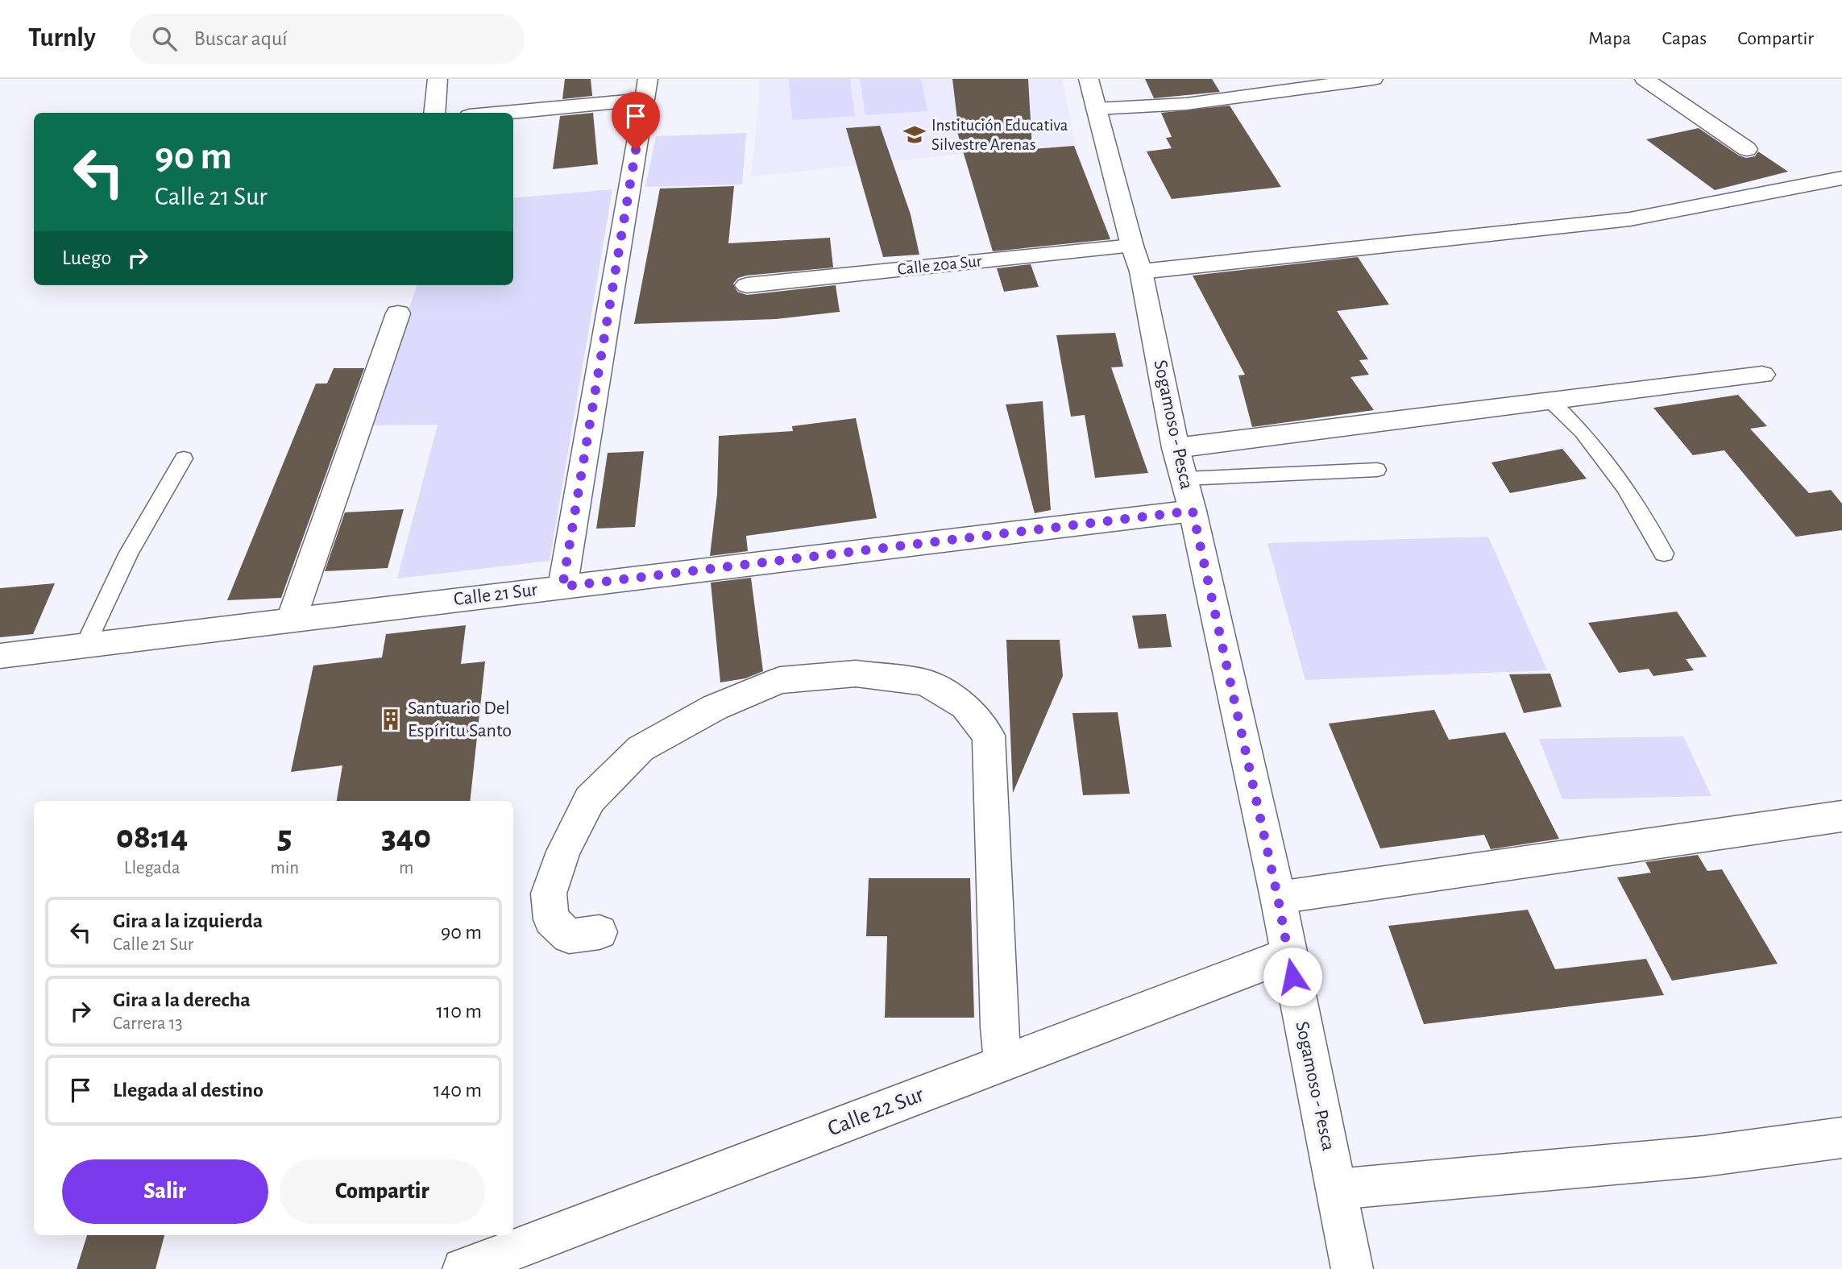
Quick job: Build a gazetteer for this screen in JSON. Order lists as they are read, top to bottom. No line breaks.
{"streets":{"street":["Calle 20a Sur","Sogamoso - Pesca","Calle 21 Sur","Calle 22 Sur"]},"crossings":[["Calle 20a Sur","Sogamoso - Pesca"],["Sogamoso - Pesca","Calle 21 Sur"],["Sogamoso - Pesca","Calle 22 Sur"]],"places":{"school or university":["Institución Educativa Silvestre Arenas"],"building":["Santuario Del Espíritu Santo"]},"page":{"header":"Turnly","search":"Buscar aquí","nav":["Mapa","Capas","Compartir"],"turn":["90 m","Calle 21 Sur"],"then":"Luego","eta":["08:14","Llegada","5","min","340","m"],"list":[{"name":"Gira a la izquierda","note":"Calle 21 Sur","value":"90 m"},{"name":"Gira a la derecha","note":"Carrera 13","value":"110 m"},{"name":"Llegada al destino","value":"140 m"}],"buttons":["Salir","Compartir"]}}
